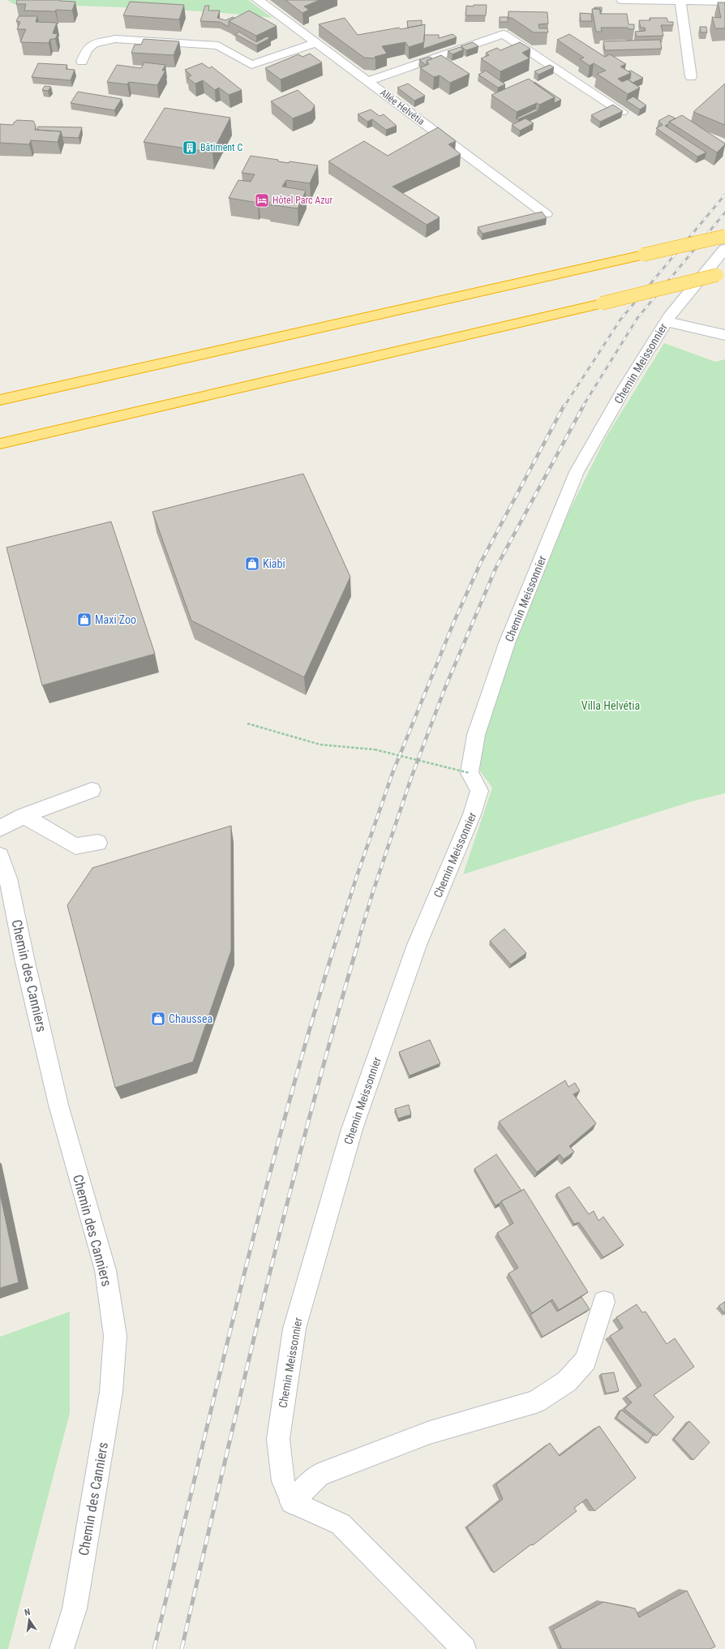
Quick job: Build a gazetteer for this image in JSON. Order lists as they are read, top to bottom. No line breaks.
{"streets":{"street":["Allée Helvétia","Chemin Meissonnier","Chemin des Canniers"]},"parks":["Villa Helvétia"],"places":{"building":["Bâtiment C"],"hotel":["Hôtel Parc Azur"],"shop":["Kiabi","Maxi Zoo","Chaussea"]},"north":"top"}
